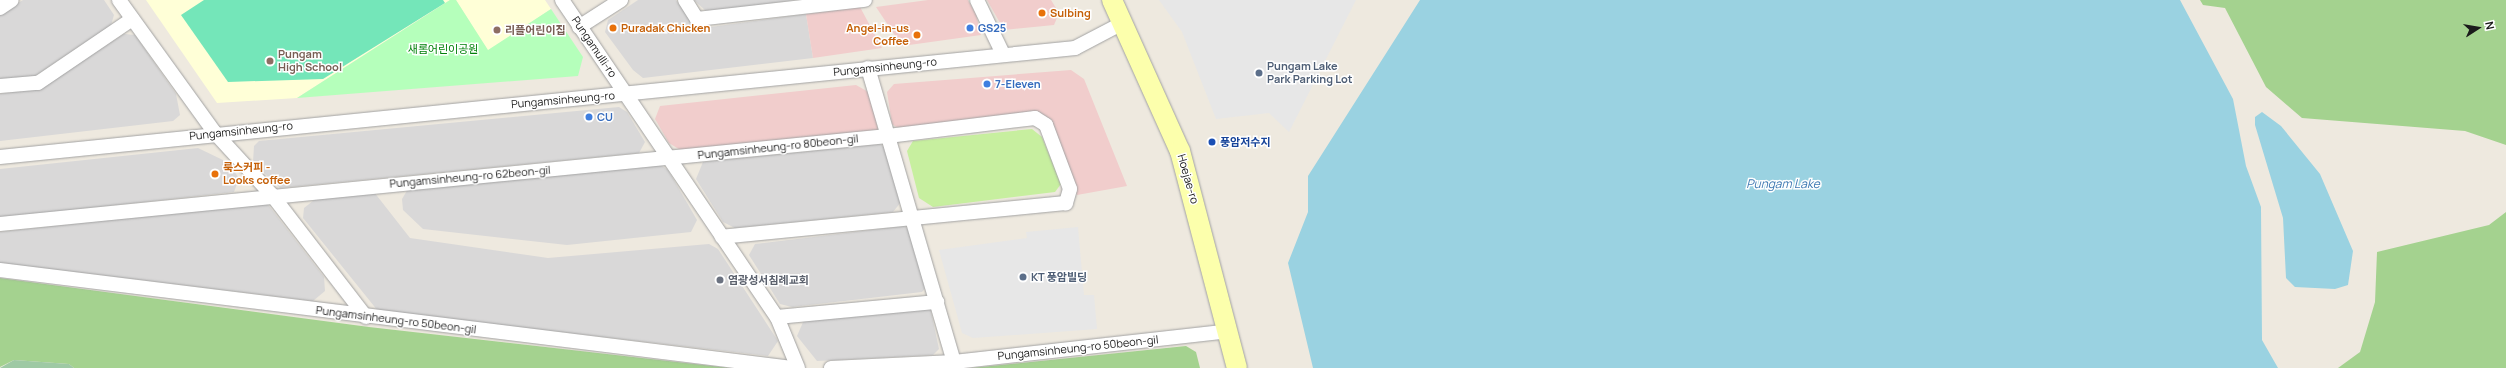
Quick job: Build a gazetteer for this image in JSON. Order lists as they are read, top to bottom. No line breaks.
{"streets":{"main road":["Hoejae-ro"],"street":["Pungamulli-ro","Pungamsinheung-ro","Pungamsinheung-ro 80beon-gil","Pungamsinheung-ro 62beon-gil","Pungamsinheung-ro 50beon-gil"]},"crossings":[["Pungamulli-ro","Pungamsinheung-ro"],["Pungamsinheung-ro","Hoejae-ro"],["Pungamsinheung-ro 80beon-gil","Pungamsinheung-ro 62beon-gil"],["Hoejae-ro","Pungamsinheung-ro 50beon-gil"]],"water":["Pungam Lake"],"parks":["새롬어린이공원"],"places":["Sulbing","Puradak Chicken","GS25","리플어린이집","Angel-in-us Coffee","Pungam High School","Pungam Lake Park Parking Lot","7-Eleven","CU","풍암저수지","룩스커피 - Looks coffee","KT 풍암빌딩","염광성서침례교회"],"north":"right"}
